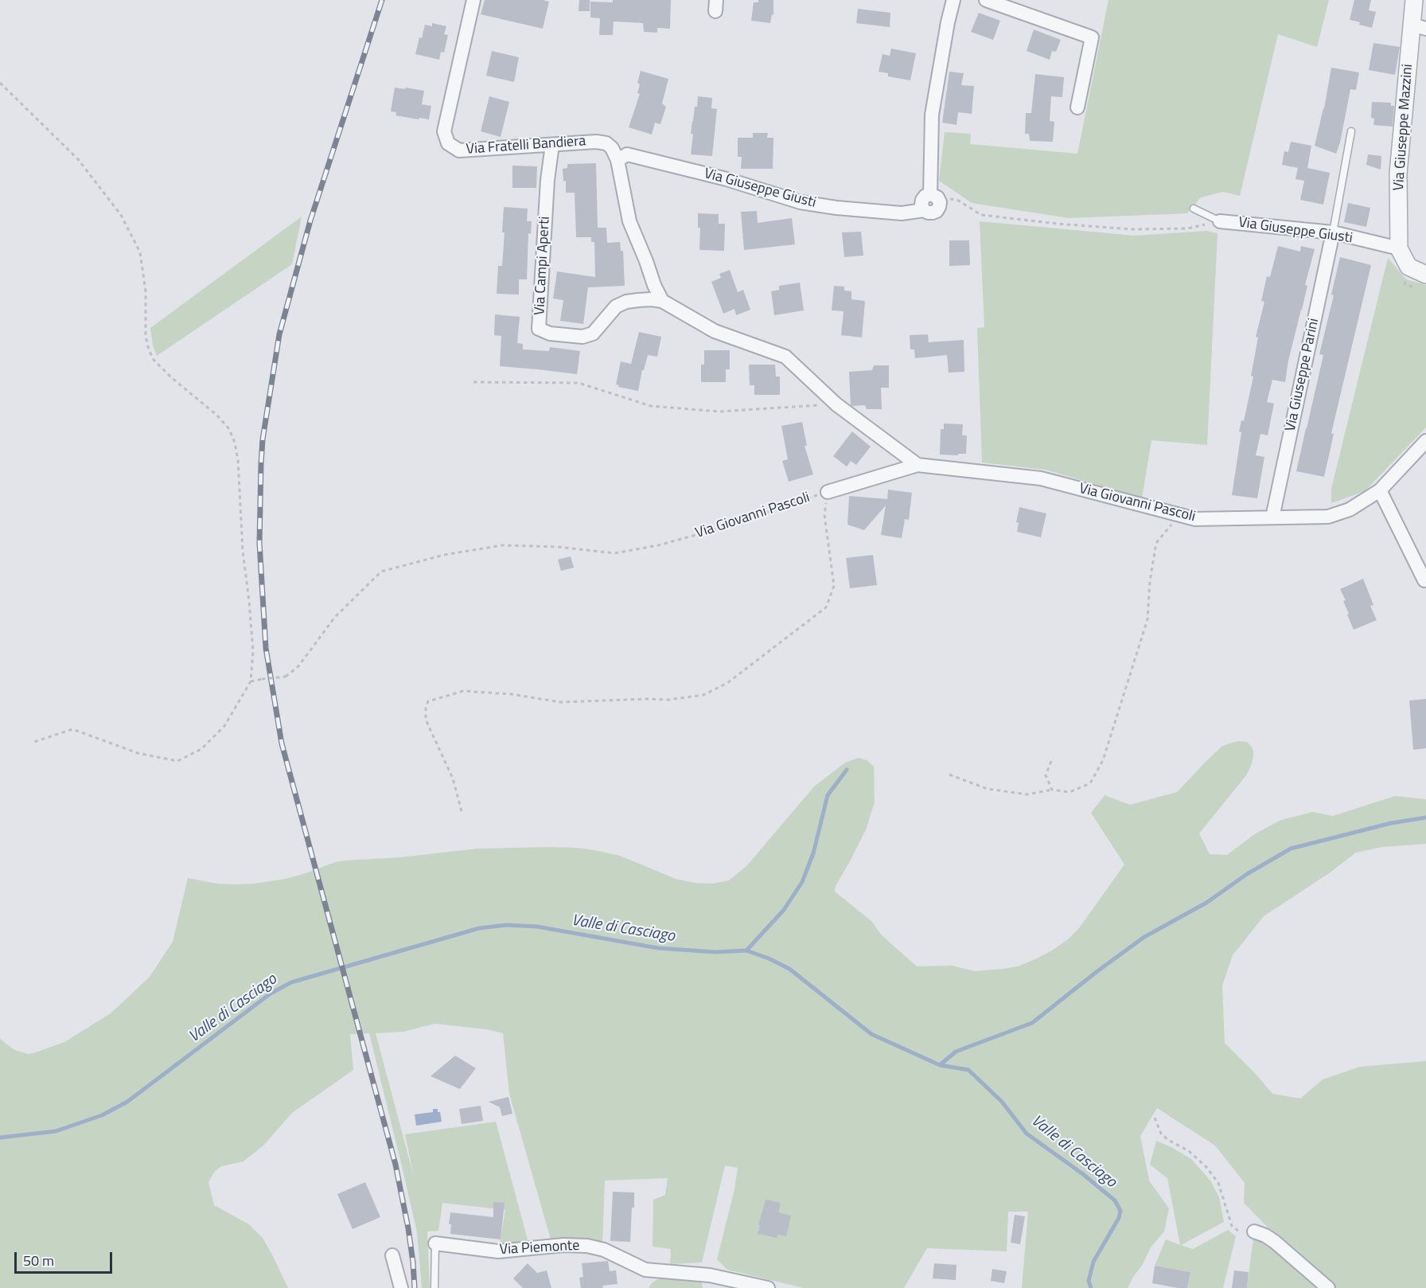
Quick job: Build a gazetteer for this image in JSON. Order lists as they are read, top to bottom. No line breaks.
{"streets":{"street":["Via Giuseppe Mazzini","Via Fratelli Bandiera","Via Giuseppe Giusti","Via Campi Aperti","Via Giuseppe Parini","Via Giovanni Pascoli","Via Piemonte"]},"crossings":[["Via Giuseppe Mazzini","Via Giuseppe Giusti"],["Via Fratelli Bandiera","Via Giuseppe Giusti"],["Via Fratelli Bandiera","Via Campi Aperti"],["Via Giuseppe Giusti","Via Giuseppe Parini"],["Via Giuseppe Parini","Via Giovanni Pascoli"]],"water":["Valle di Casciago"],"scale_bar":"50 m"}
